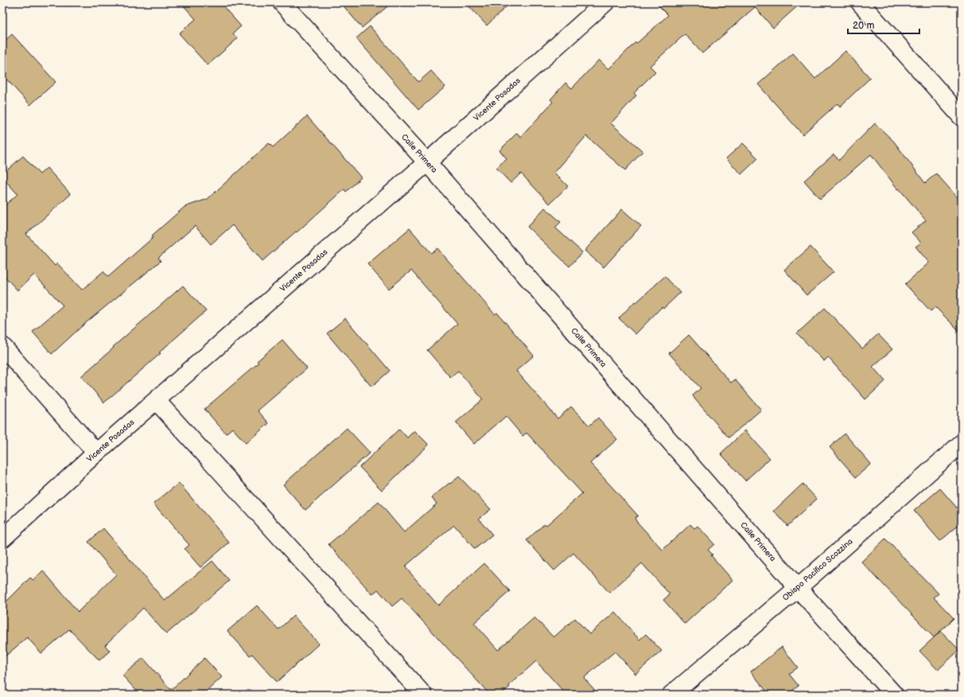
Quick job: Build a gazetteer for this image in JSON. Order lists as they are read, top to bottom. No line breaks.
{"streets":{"street":["Vicente Posadas","Calle Primera","Obispo Pacífico Scozzina"]},"crossings":[["Vicente Posadas","Calle Primera"],["Calle Primera","Obispo Pacífico Scozzina"]],"scale_bar":"20 m"}
